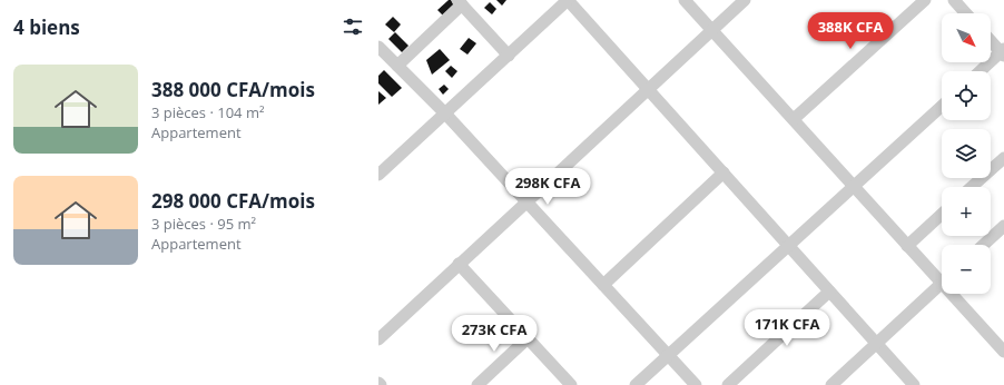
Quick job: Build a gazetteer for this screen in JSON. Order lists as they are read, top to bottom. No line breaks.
{"north":"bottom right","page":{"heading":"4 biens","price":["388K CFA","298K CFA","171K CFA","273K CFA"],"map_buttons":["+","−"],"list":[{"name":"388 000 CFA/mois","note":"3 pièces · 104 m² · Appartement"},{"name":"298 000 CFA/mois","note":"3 pièces · 95 m² · Appartement"}]}}
